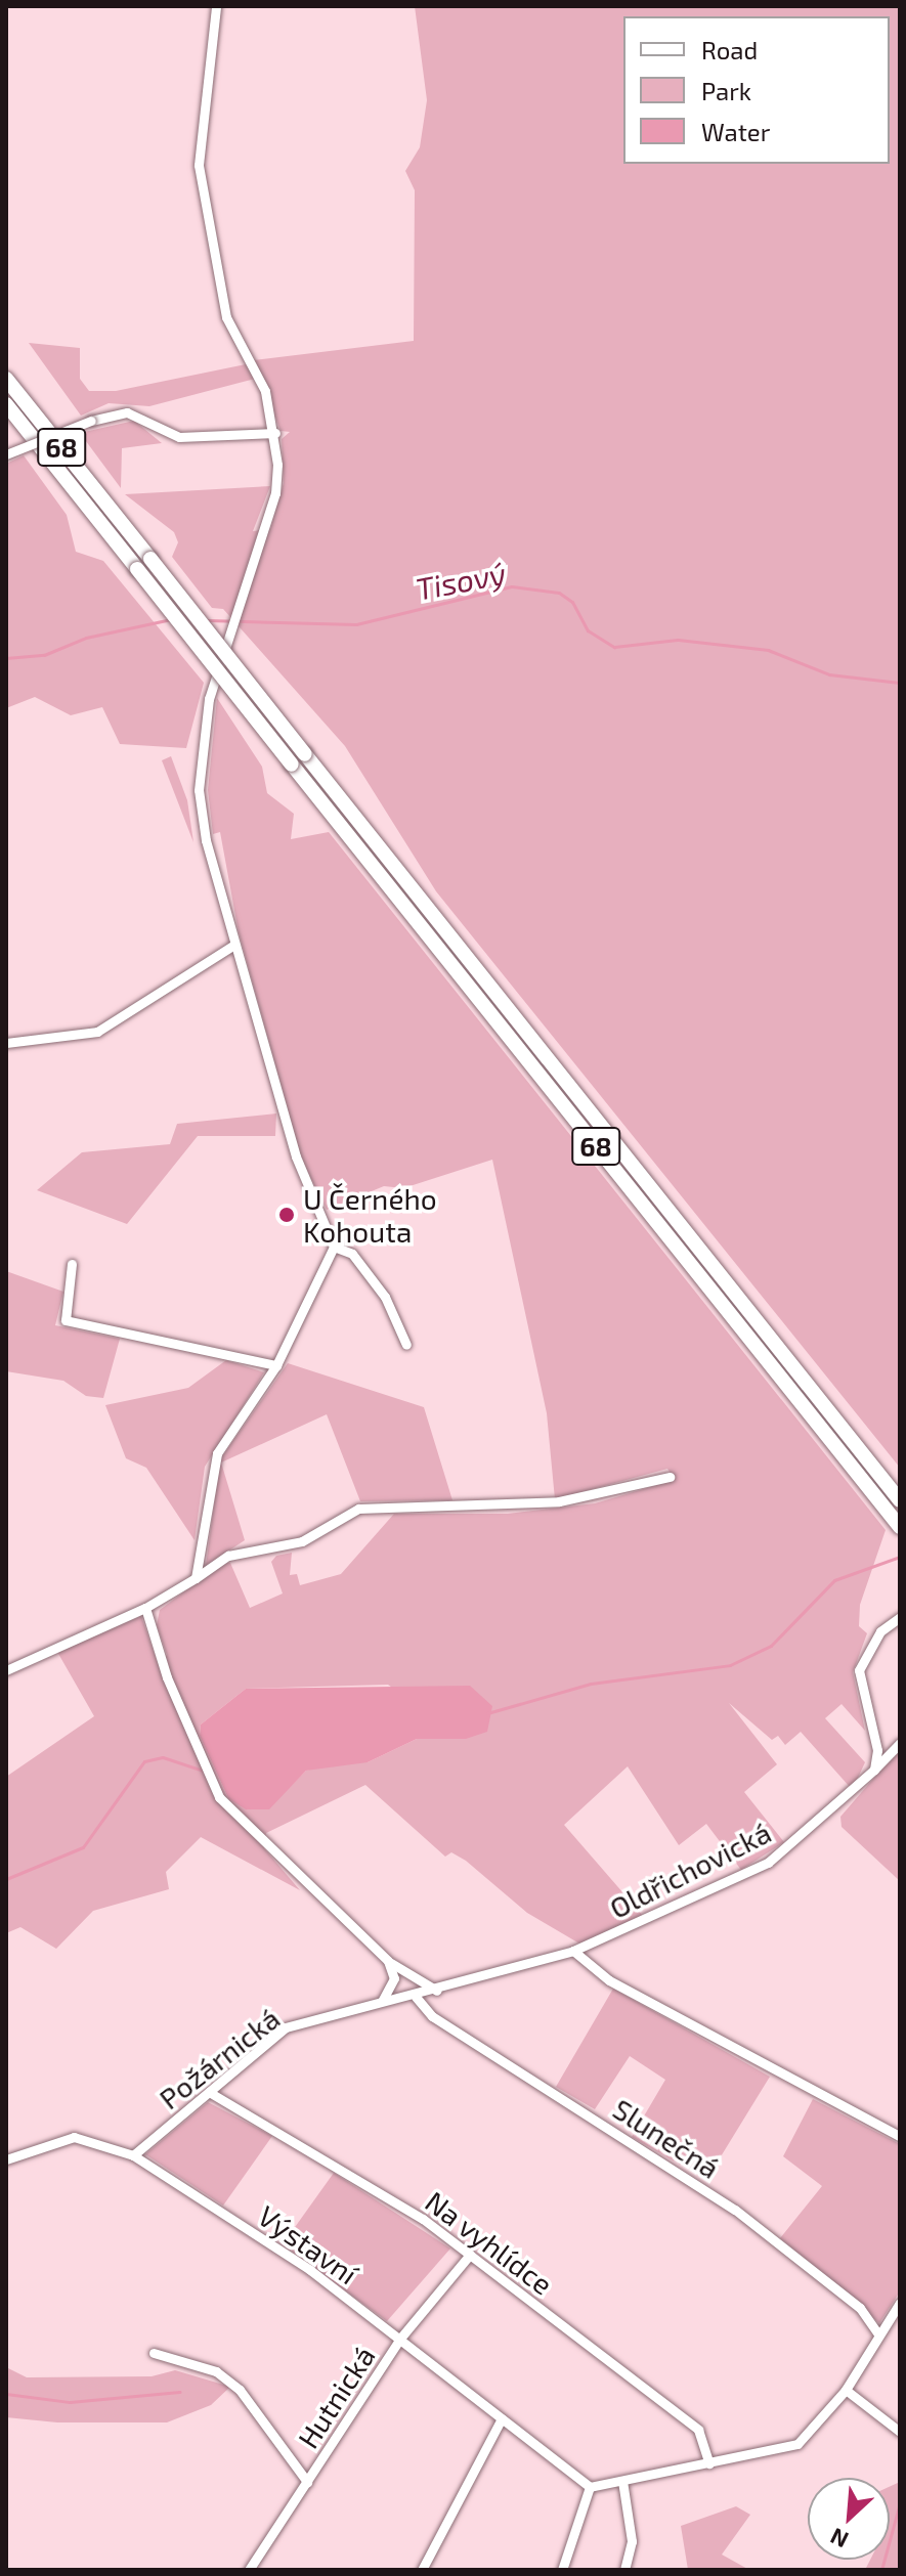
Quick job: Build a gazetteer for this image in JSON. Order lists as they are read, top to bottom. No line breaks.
{"streets":{"highway":["68"],"street":["Oldřichovická","Požárnická","Slunečná","Na vyhlídce","Výstavní","Hutnická"]},"crossings":[["Oldřichovická","Požárnická"],["Požárnická","Slunečná"],["Požárnická","Na vyhlídce"],["Požárnická","Výstavní"],["Na vyhlídce","Hutnická"],["Výstavní","Hutnická"]],"water":["Tisový"],"places":["U Černého Kohouta"],"legend":["Road","Park","Water"],"north":"bottom left"}
